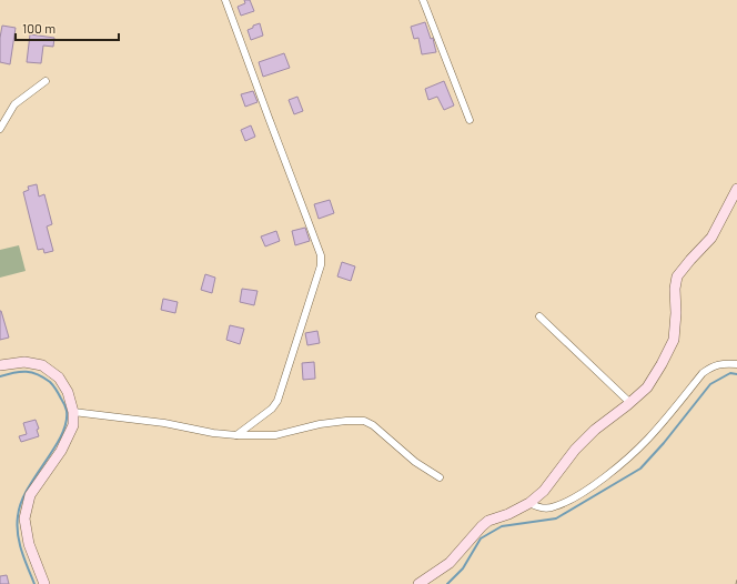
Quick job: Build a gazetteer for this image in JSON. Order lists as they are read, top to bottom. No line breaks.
{"scale_bar":"100 m"}
